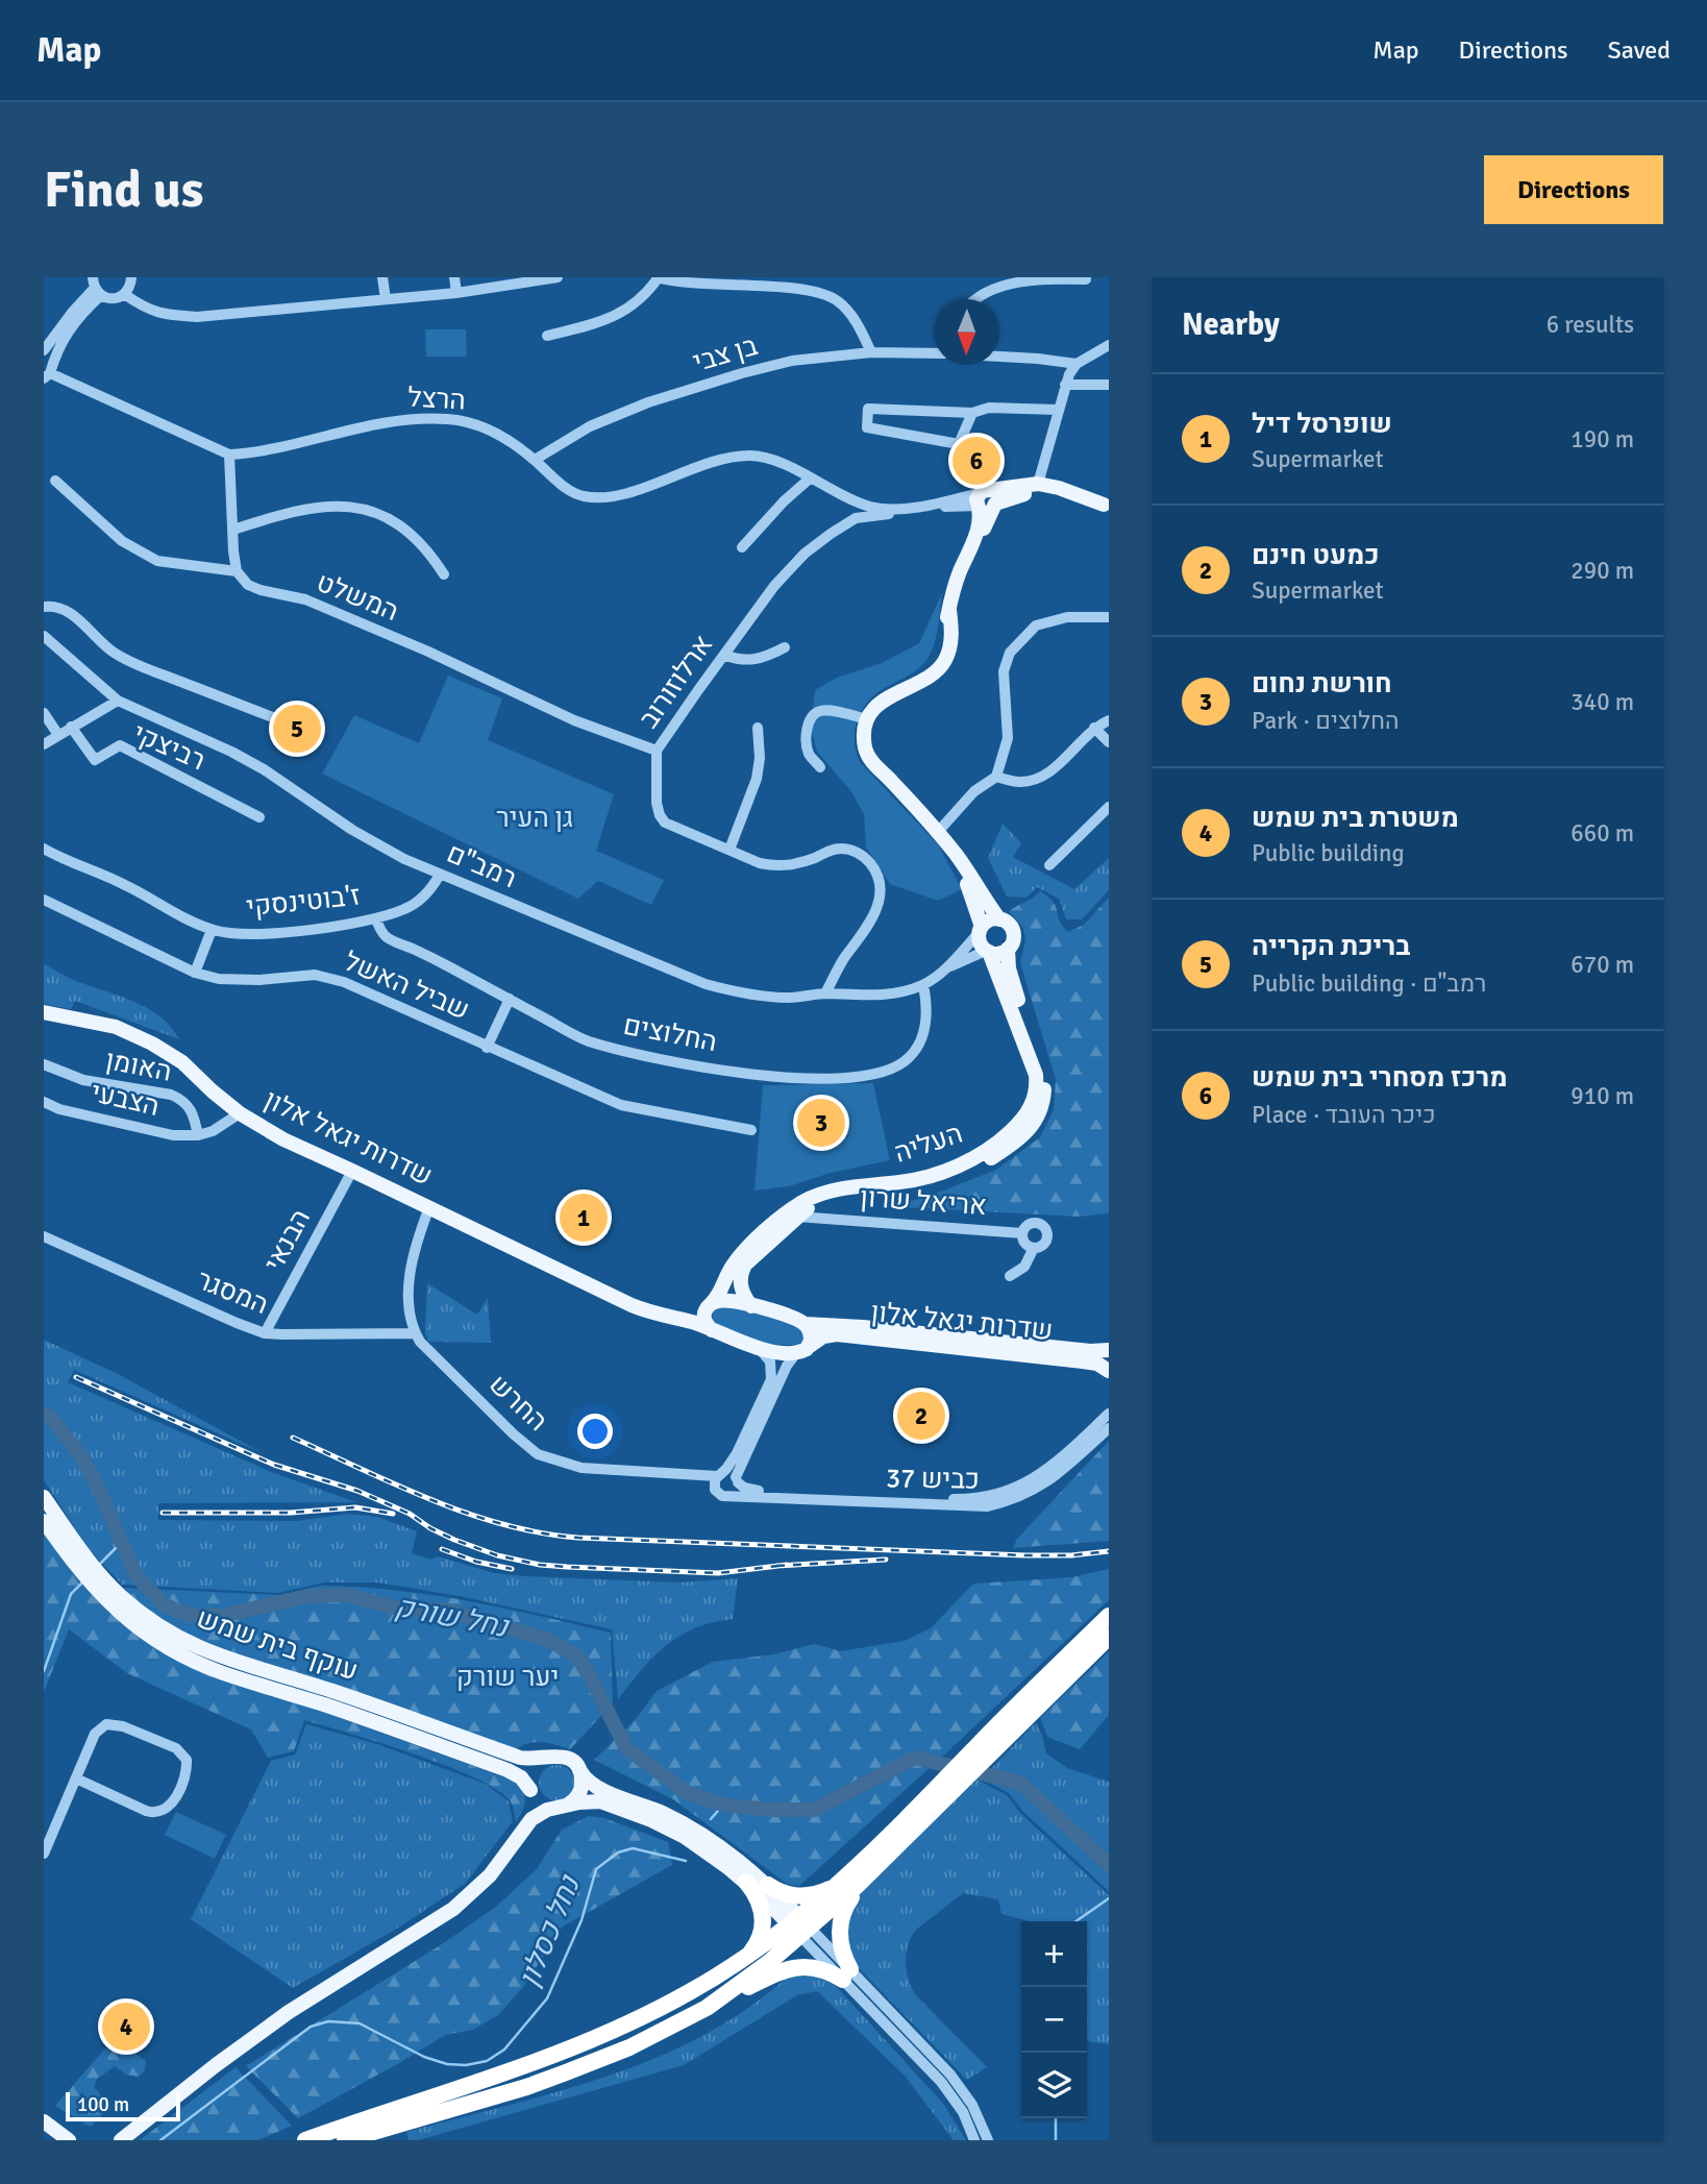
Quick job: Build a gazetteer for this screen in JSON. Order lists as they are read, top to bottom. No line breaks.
{"streets":{"main road":["שדרות יגאל אלון","העליה","עוקף בית שמש"],"street":["בן צבי","הרצל","המשלט","ארלוזורוב","רביצקי","רמב\"ם","ז'בוטינסקי","שביל האשל","החלוצים","האומן","הצבעי","אריאל שרון","הבנאי","המסגר","החרש","כביש 37"]},"crossings":[["בן צבי","הרצל"],["הרצל","ארלוזורוב"],["המשלט","ארלוזורוב"],["ארלוזורוב","רמב\"ם"],["רמב\"ם","ז'בוטינסקי"],["רמב\"ם","החלוצים"],["רמב\"ם","העליה"],["ז'בוטינסקי","החלוצים"],["האומן","הצבעי"],["שדרות יגאל אלון","העליה"],["שדרות יגאל אלון","הבנאי"],["העליה","אריאל שרון"],["הבנאי","המסגר"],["המסגר","החרש"],["החרש","כביש 37"]],"water":["נחל שורק","נחל כסלון"],"parks":["גן העיר","יער שורק"],"scale_bar":"100 m","north":"bottom","page":{"header":"Map","nav":["Map","Directions","Saved"],"buttons":"Directions","title":"Find us","heading":["Nearby","6 results"],"list":[{"mark":"1","name":"שופרסל דיל","note":"Supermarket","value":"190 m"},{"mark":"2","name":"כמעט חינם","note":"Supermarket","value":"290 m"},{"mark":"3","name":"חורשת נחום","note":"Park · החלוצים","value":"340 m"},{"mark":"4","name":"משטרת בית שמש","note":"Public building","value":"660 m"},{"mark":"5","name":"בריכת הקרייה","note":"Public building · רמב\"ם","value":"670 m"},{"mark":"6","name":"מרכז מסחרי בית שמש","note":"Place · כיכר העובד","value":"910 m"}],"pins":["6","5","3","1","2","4"],"map_buttons":["+","−"],"scale":"100 m"}}
